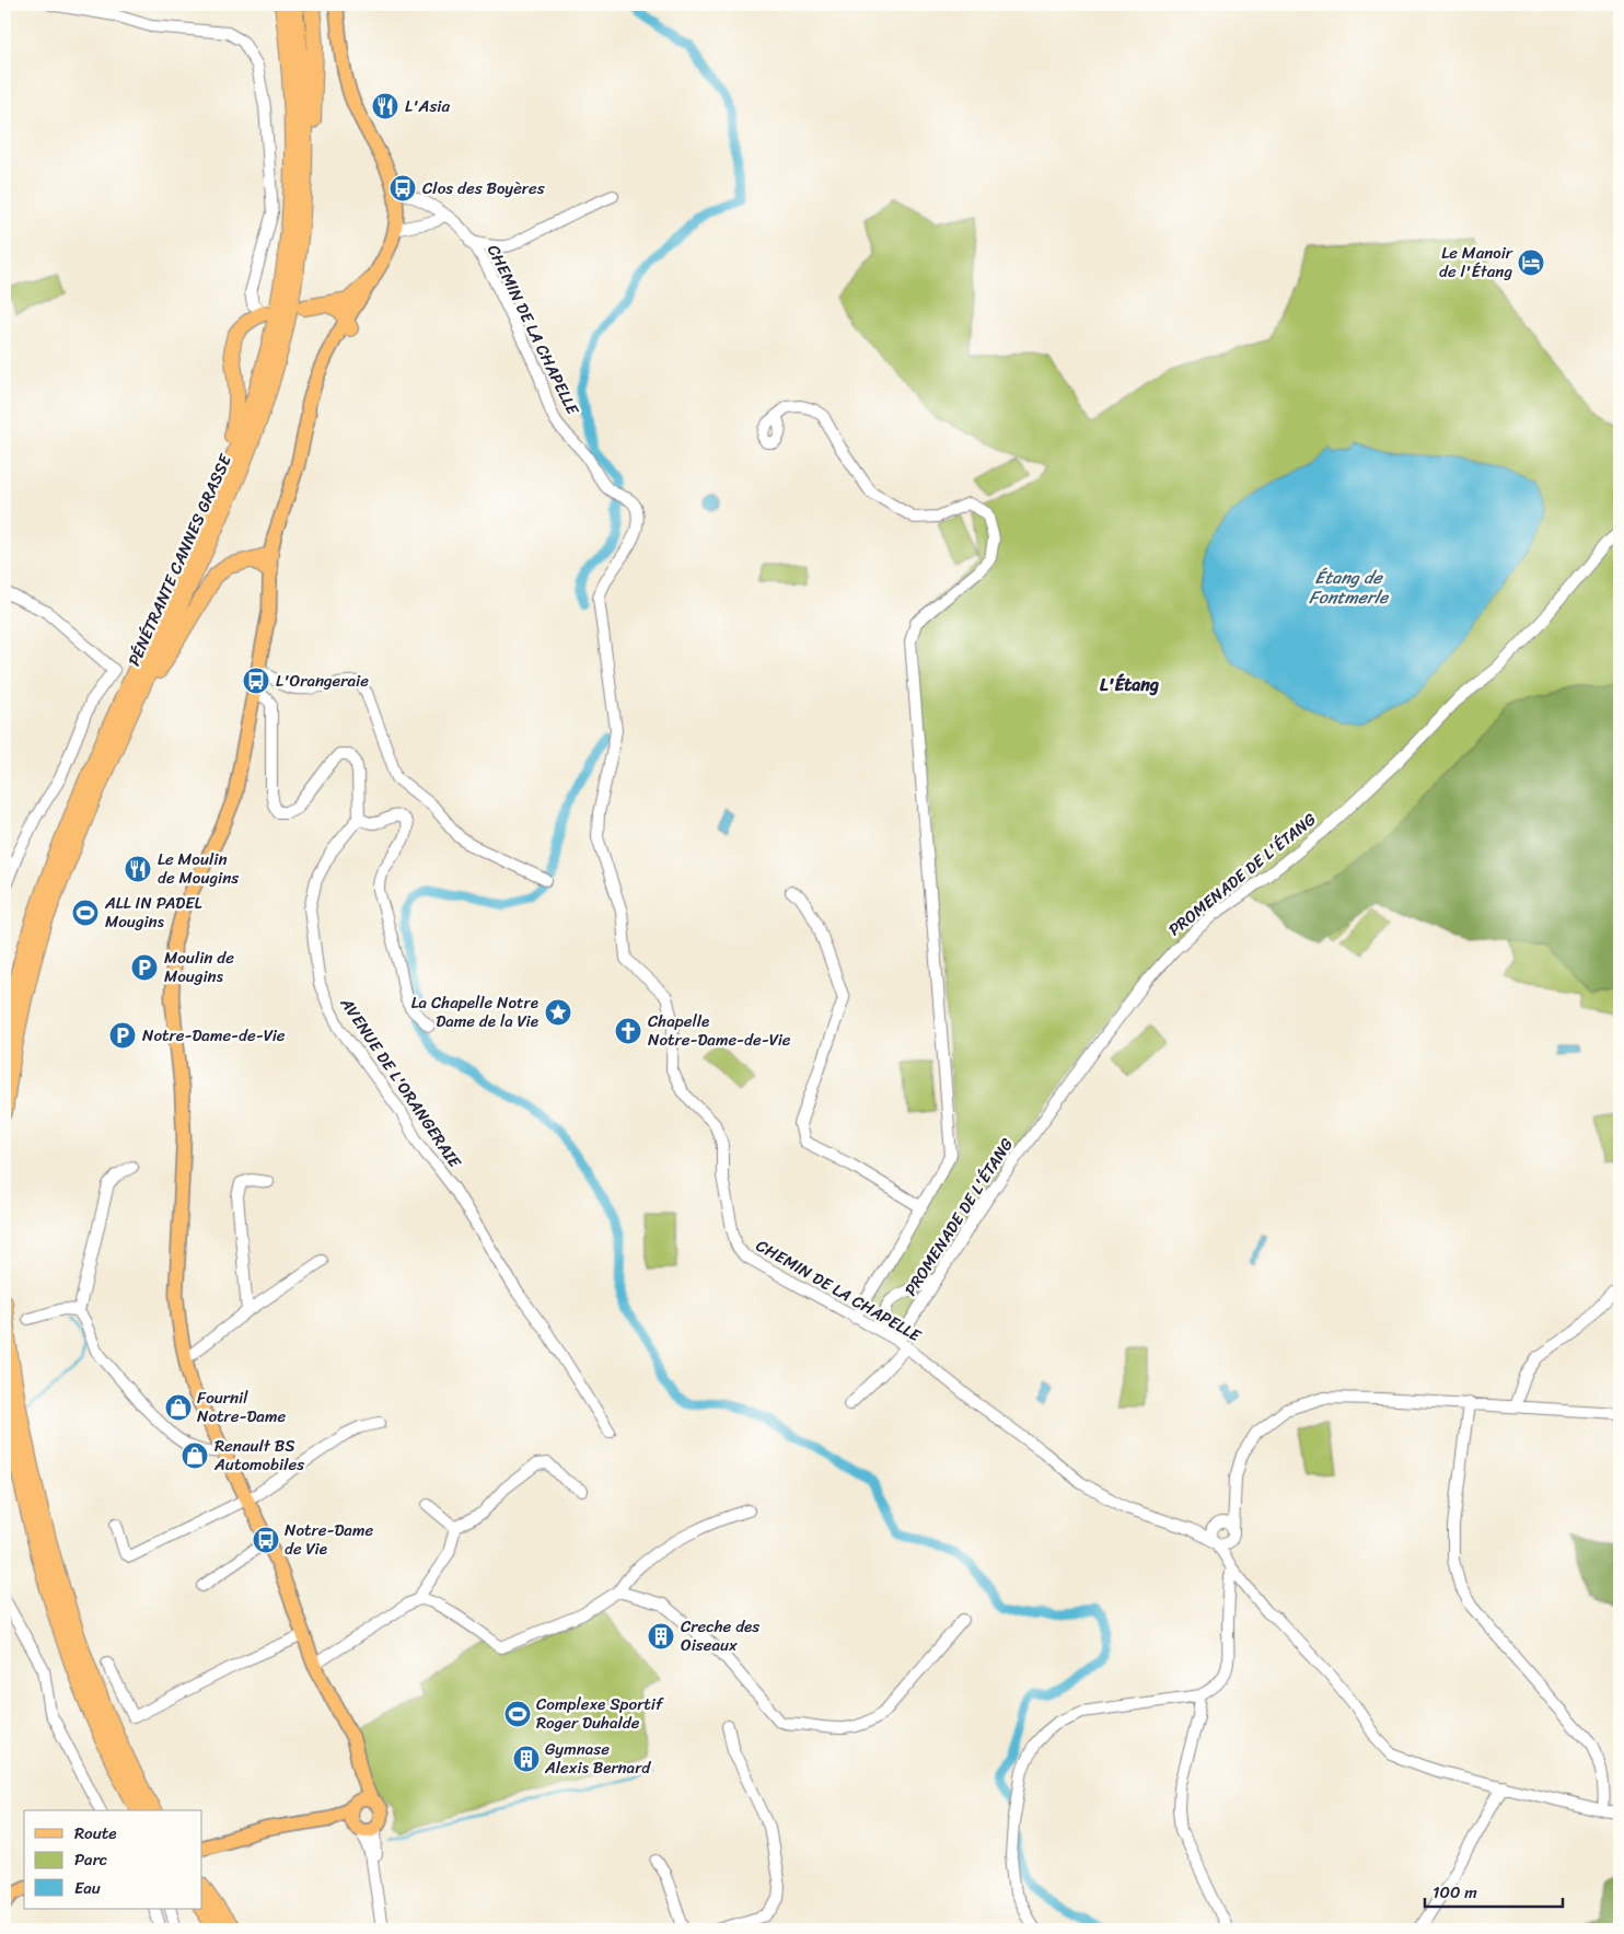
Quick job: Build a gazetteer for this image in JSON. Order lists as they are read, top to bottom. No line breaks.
{"streets":{"highway":["PÉNÉTRANTE CANNES GRASSE"],"street":["CHEMIN DE LA CHAPELLE","PROMENADE DE L'ÉTANG","AVENUE DE L'ORANGERAIE"]},"crossings":[["CHEMIN DE LA CHAPELLE","PROMENADE DE L'ÉTANG"]],"districts":["L'Étang"],"water":["Étang de Fontmerle"],"places":{"restaurant":["L'Asia","Le Moulin de Mougins"],"bus stop":["Clos des Boyères","L'Orangeraie","Notre-Dame de Vie"],"hotel":["Le Manoir de l'Étang"],"sports":["ALL IN PADEL Mougins","Complexe Sportif Roger Duhalde"],"parking":["Moulin de Mougins","Notre-Dame-de-Vie"],"place":["La Chapelle Notre Dame de la Vie"],"church":["Chapelle Notre-Dame-de-Vie"],"shop":["Fournil Notre-Dame","Renault BS Automobiles"],"building":["Creche des Oiseaux","Gymnase Alexis Bernard"]},"legend":["Route","Parc","Eau"],"scale_bar":"100 m"}
